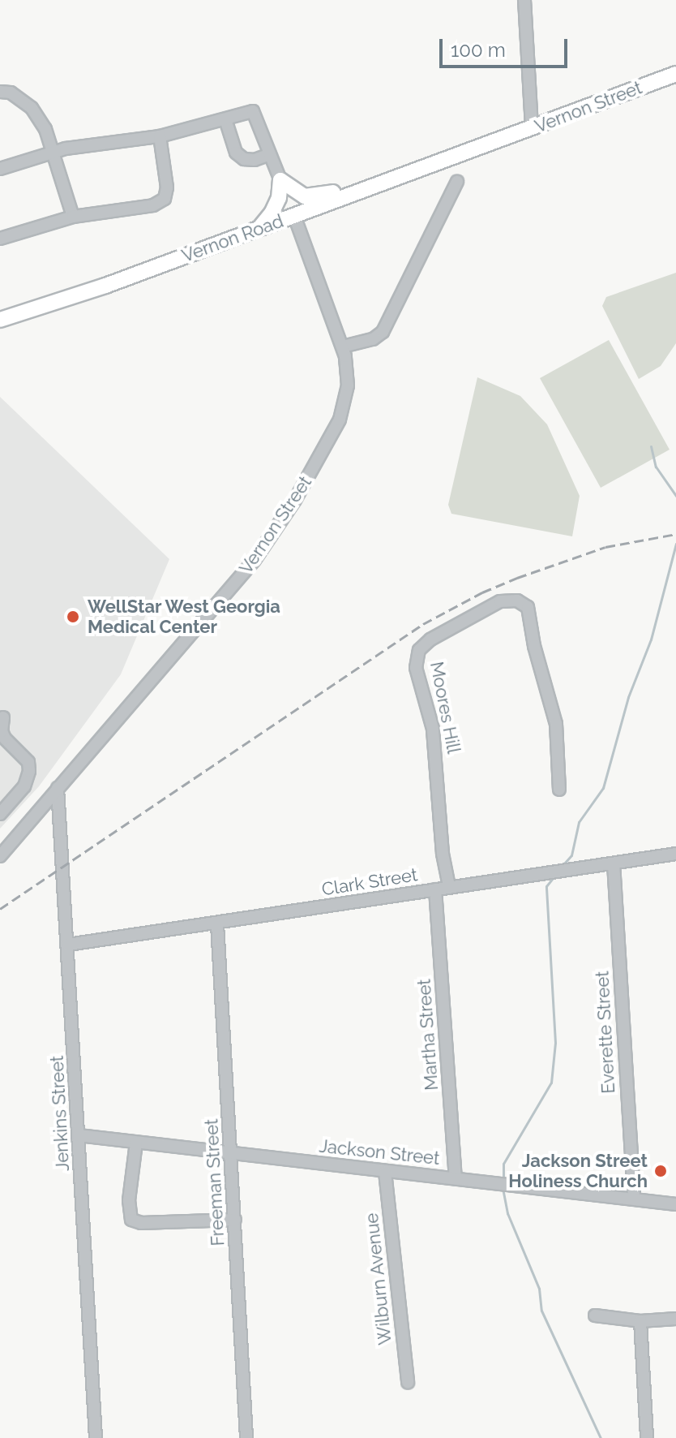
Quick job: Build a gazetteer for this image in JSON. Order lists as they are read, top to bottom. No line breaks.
{"streets":{"main road":["Vernon Street","Vernon Road"],"street":["Moores Hill","Clark Street","Everette Street","Martha Street","Jenkins Street","Jackson Street","Freeman Street","Wilburn Avenue"]},"crossings":[["Vernon Street","Vernon Road"],["Vernon Street","Jenkins Street"],["Moores Hill","Clark Street"],["Clark Street","Everette Street"],["Clark Street","Martha Street"],["Clark Street","Jenkins Street"],["Clark Street","Freeman Street"],["Everette Street","Jackson Street"],["Martha Street","Jackson Street"],["Jenkins Street","Jackson Street"],["Jackson Street","Freeman Street"],["Jackson Street","Wilburn Avenue"]],"places":["WellStar West Georgia Medical Center","Jackson Street Holiness Church"],"scale_bar":"100 m"}
